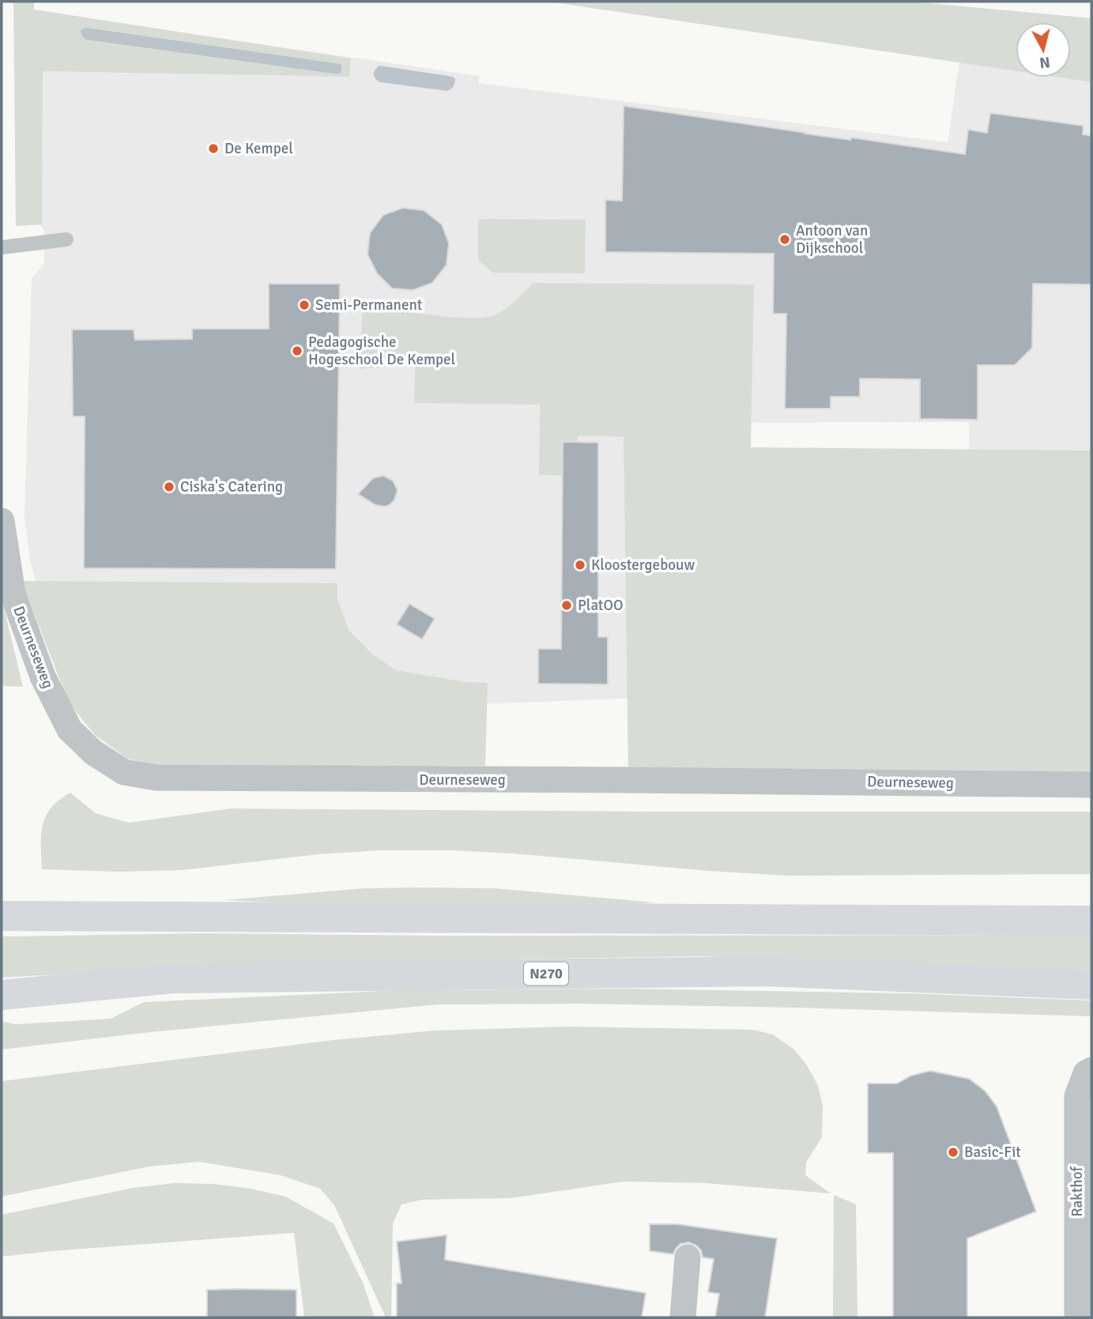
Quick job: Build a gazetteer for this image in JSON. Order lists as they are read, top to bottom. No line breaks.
{"streets":{"main road":["N270"],"street":["Deurneseweg","Rakthof"]},"places":["De Kempel","Antoon van Dijkschool","Semi-Permanent","Pedagogische Hogeschool De Kempel","Ciska's Catering","Kloostergebouw","PlatOO","Basic-Fit"],"north":"bottom"}
